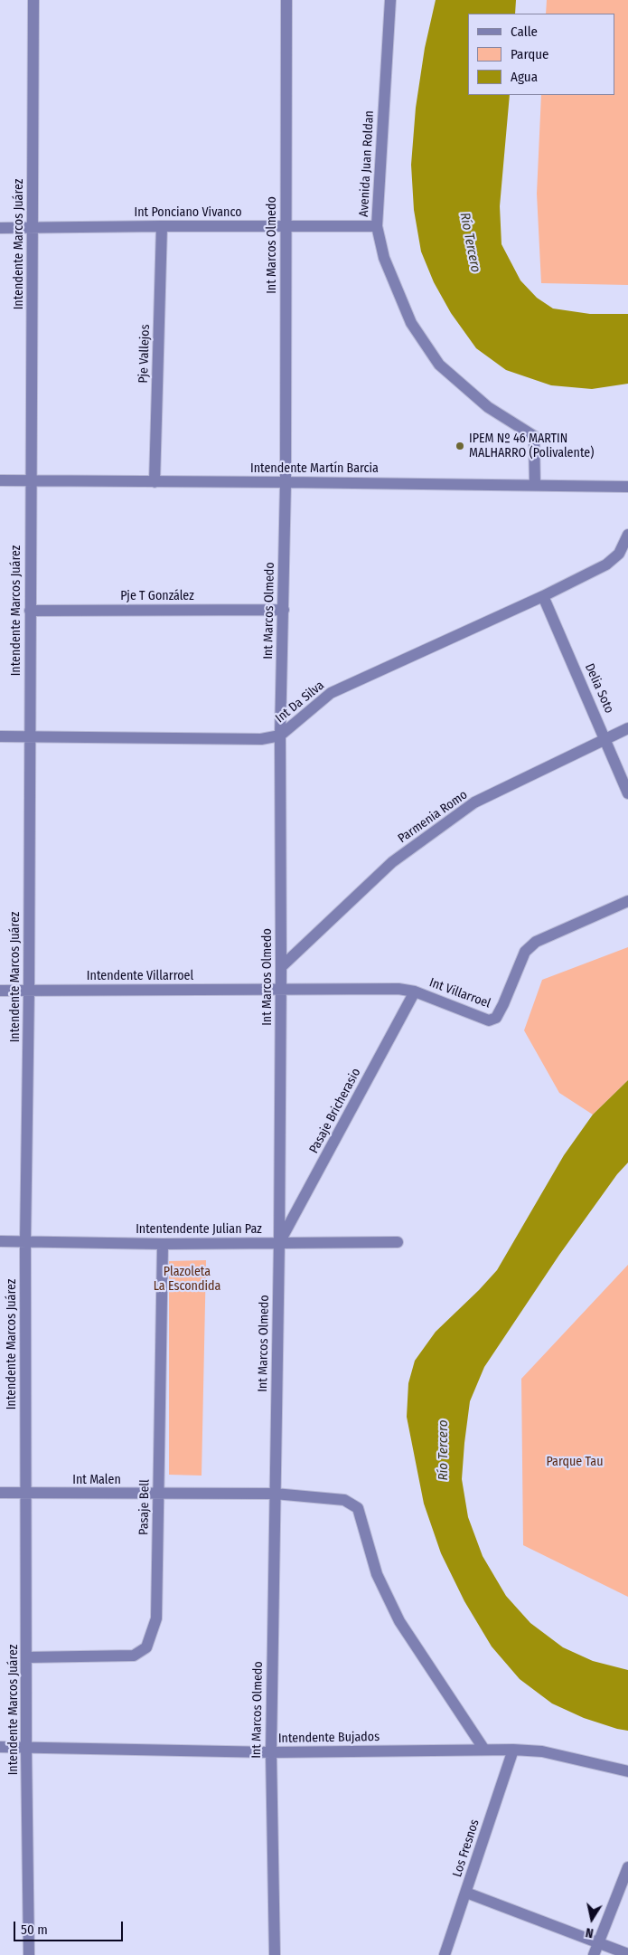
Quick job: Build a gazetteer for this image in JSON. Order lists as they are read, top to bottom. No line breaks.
{"streets":{"street":["Avenida Juan Roldan","Int Ponciano Vivanco","Intendente Marcos Juárez","Int Marcos Olmedo","Pje Vallejos","Intendente Martín Barcia","Pje T González","Delia Soto","Int Da Silva","Parmenia Romo","Intendente Villarroel","Int Villarroel","Pasaje Bricherasio","Intentendente Julian Paz","Int Malen","Pasaje Bell","Intendente Bujados","Los Fresnos"]},"crossings":[["Avenida Juan Roldan","Int Ponciano Vivanco"],["Avenida Juan Roldan","Intendente Martín Barcia"],["Int Ponciano Vivanco","Intendente Marcos Juárez"],["Int Ponciano Vivanco","Int Marcos Olmedo"],["Int Ponciano Vivanco","Pje Vallejos"],["Intendente Marcos Juárez","Intendente Martín Barcia"],["Intendente Marcos Juárez","Pje T González"],["Intendente Marcos Juárez","Int Da Silva"],["Intendente Marcos Juárez","Intendente Villarroel"],["Intendente Marcos Juárez","Intentendente Julian Paz"],["Intendente Marcos Juárez","Int Malen"],["Intendente Marcos Juárez","Pasaje Bell"],["Intendente Marcos Juárez","Intendente Bujados"],["Int Marcos Olmedo","Intendente Martín Barcia"],["Int Marcos Olmedo","Pje T González"],["Int Marcos Olmedo","Int Da Silva"],["Int Marcos Olmedo","Parmenia Romo"],["Int Marcos Olmedo","Intendente Villarroel"],["Int Marcos Olmedo","Int Villarroel"],["Int Marcos Olmedo","Pasaje Bricherasio"],["Int Marcos Olmedo","Intentendente Julian Paz"],["Int Marcos Olmedo","Int Malen"],["Int Marcos Olmedo","Intendente Bujados"],["Pje Vallejos","Intendente Martín Barcia"],["Delia Soto","Int Da Silva"],["Delia Soto","Parmenia Romo"],["Intendente Villarroel","Int Villarroel"],["Int Villarroel","Pasaje Bricherasio"],["Pasaje Bricherasio","Intentendente Julian Paz"],["Intentendente Julian Paz","Pasaje Bell"],["Int Malen","Pasaje Bell"],["Int Malen","Intendente Bujados"],["Intendente Bujados","Los Fresnos"]],"water":["Río Tercero"],"parks":["Plazoleta La Escondida","Parque Tau"],"places":["IPEM Nº 46 MARTIN MALHARRO (Polivalente)"],"legend":["Calle","Parque","Agua"],"scale_bar":"50 m","north":"bottom"}
